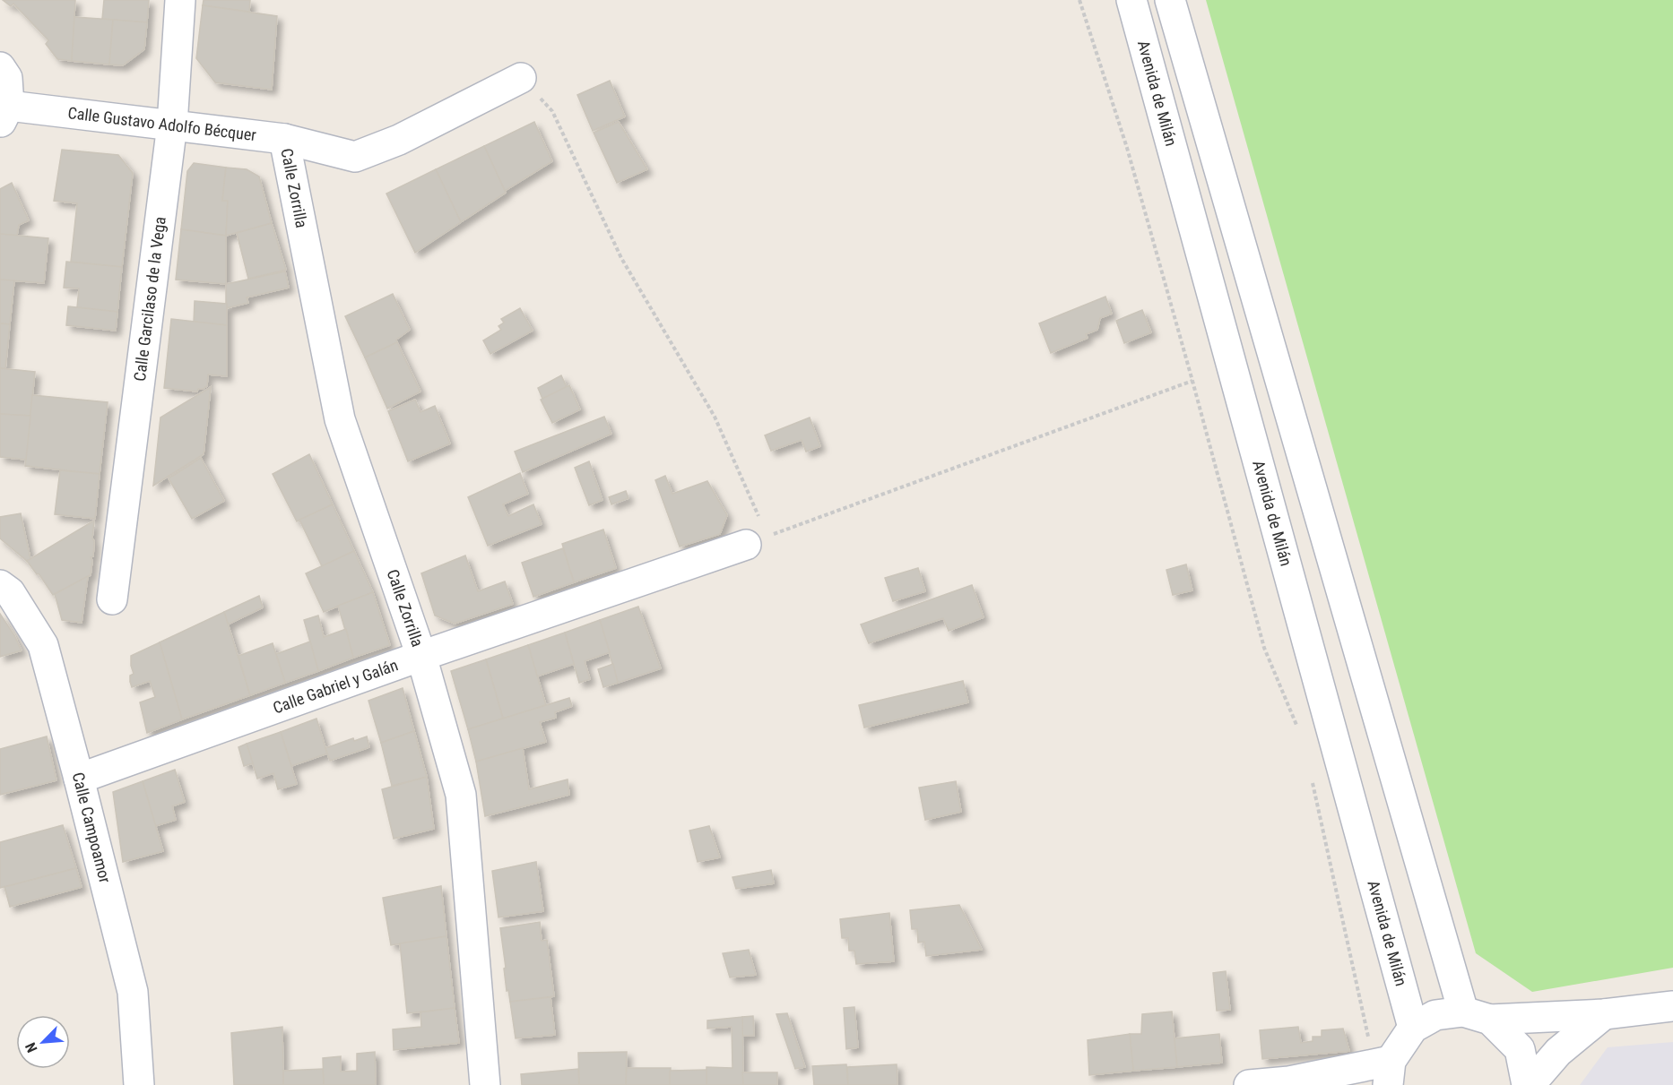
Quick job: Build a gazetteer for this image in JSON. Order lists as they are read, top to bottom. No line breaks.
{"streets":{"street":["Avenida de Milán","Calle Gustavo Adolfo Bécquer","Calle Zorrilla","Calle Garcilaso de la Vega","Calle Gabriel y Galán","Calle Campoamor"]},"crossings":[["Calle Gustavo Adolfo Bécquer","Calle Zorrilla"],["Calle Gustavo Adolfo Bécquer","Calle Garcilaso de la Vega"],["Calle Zorrilla","Calle Gabriel y Galán"],["Calle Gabriel y Galán","Calle Campoamor"]],"north":"bottom left"}
